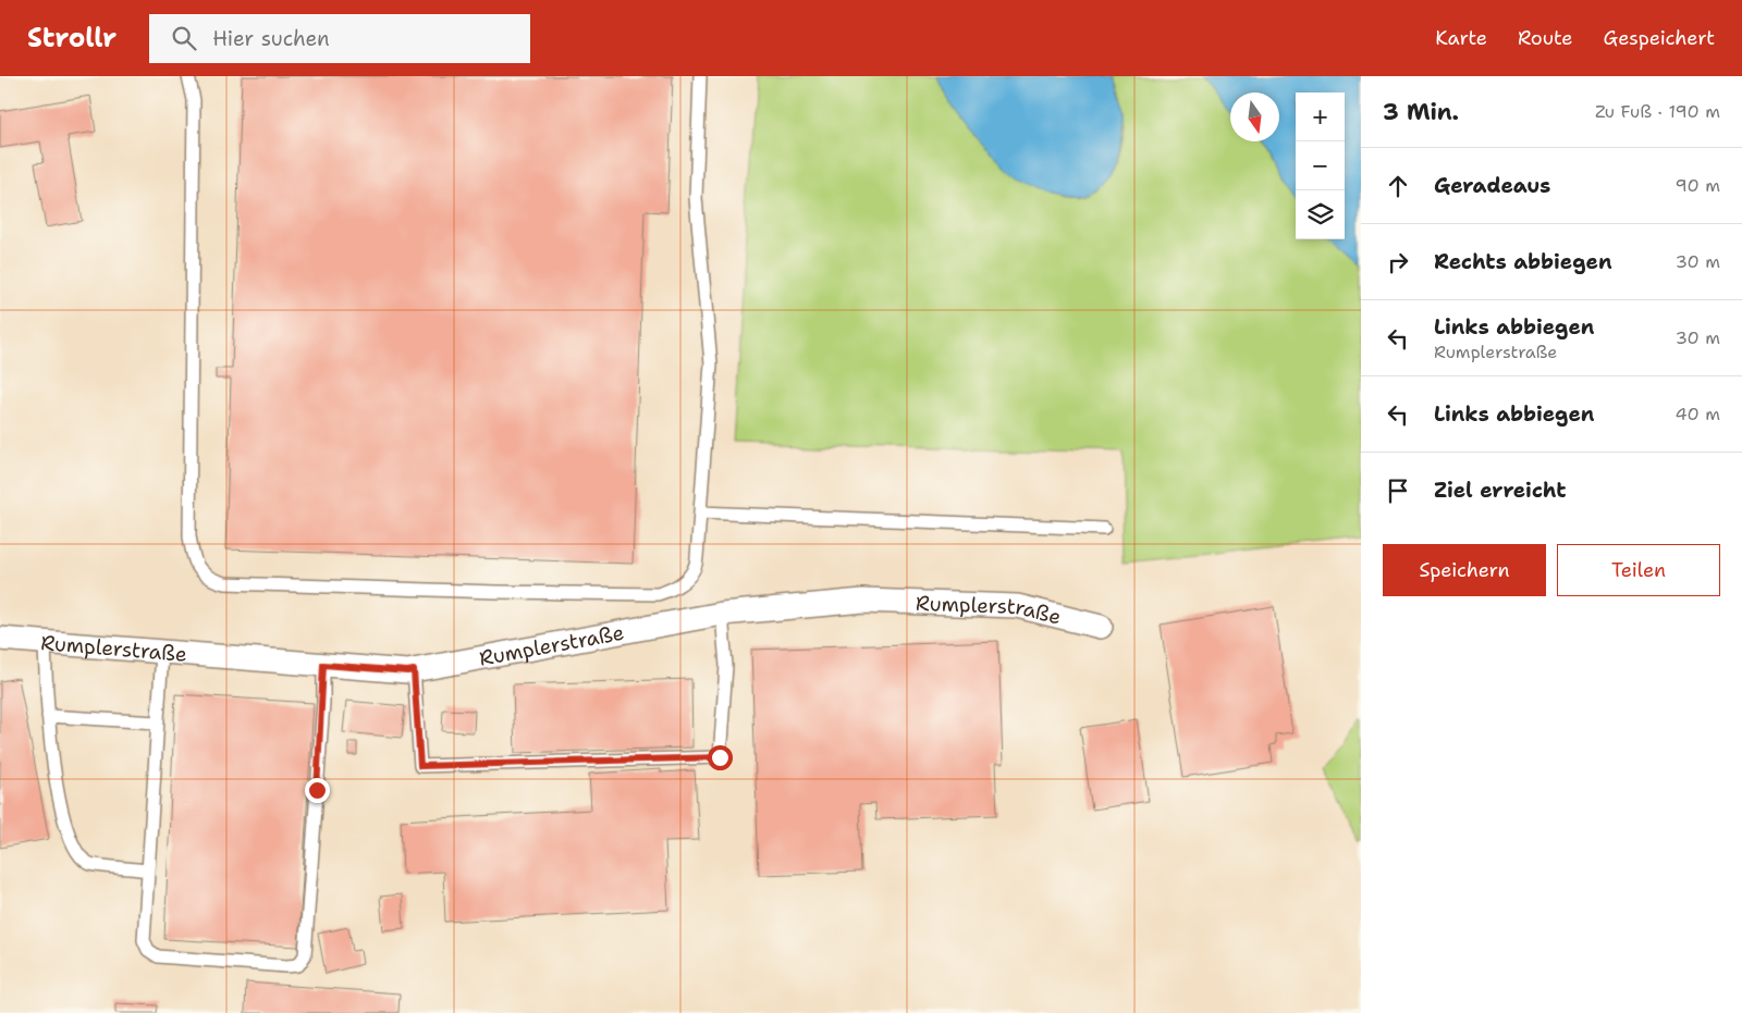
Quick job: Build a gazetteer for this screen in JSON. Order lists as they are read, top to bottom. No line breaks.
{"streets":{"street":["Rumplerstraße"]},"north":"bottom","page":{"header":"Strollr","search":"Hier suchen","nav":["Karte","Route","Gespeichert"],"heading":["3 Min.","Zu Fuß · 190 m"],"map_buttons":["+","−"],"list":[["Geradeaus","90 m"],["Rechts abbiegen","30 m"],["Links abbiegen","Rumplerstraße","30 m"],["Links abbiegen","40 m"],"Ziel erreicht"],"buttons":["Speichern","Teilen"]}}
